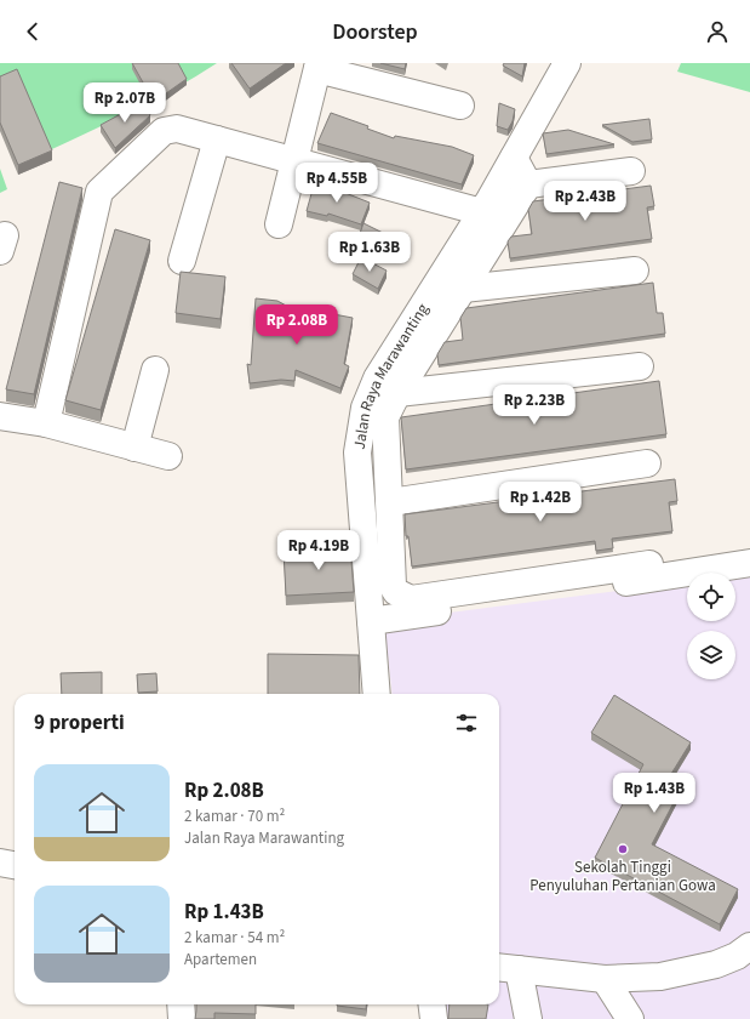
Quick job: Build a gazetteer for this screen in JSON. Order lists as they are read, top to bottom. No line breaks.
{"streets":{"street":["Jalan Raya Marawanting"]},"places":["Sekolah Tinggi Penyuluhan Pertanian Gowa"],"page":{"header":"Doorstep","price":["Rp 2.07B","Rp 4.55B","Rp 2.43B","Rp 1.63B","Rp 2.08B","Rp 2.23B","Rp 1.42B","Rp 4.19B","Rp 1.43B"],"heading":"9 properti","list":[{"name":"Rp 2.08B","note":"2 kamar · 70 m² · Jalan Raya Marawanting"},{"name":"Rp 1.43B","note":"2 kamar · 54 m² · Apartemen"}]}}
